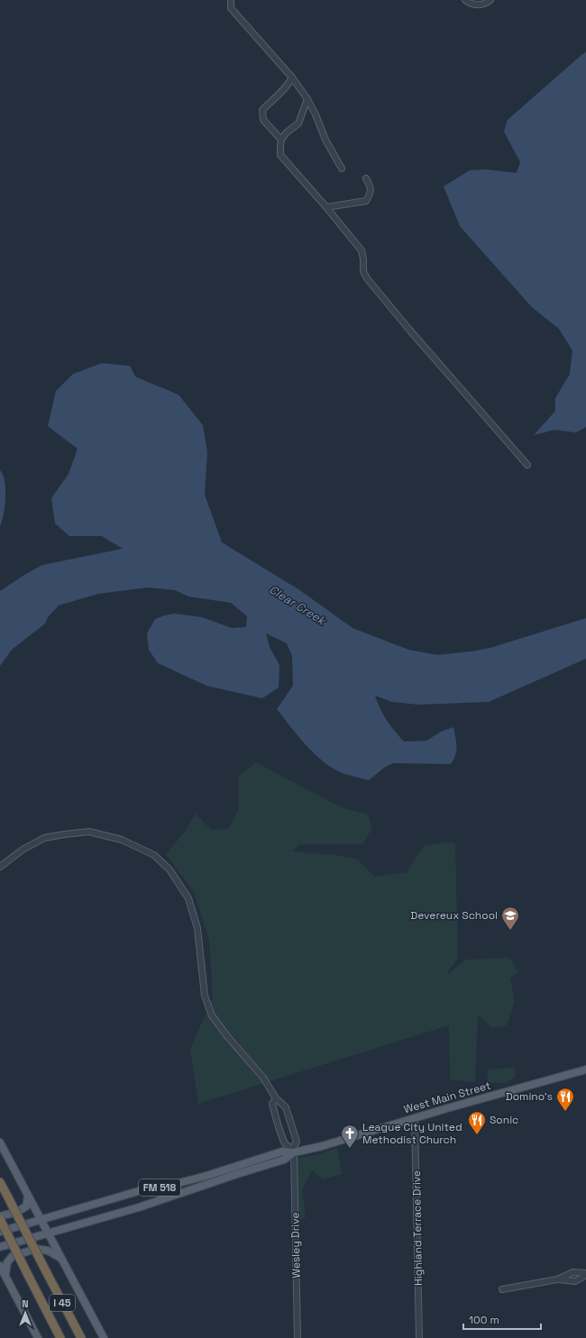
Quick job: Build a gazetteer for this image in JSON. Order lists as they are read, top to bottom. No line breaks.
{"streets":{"highway":["I 45"],"main road":["West Main Street","FM 518"],"street":["Highland Terrace Drive","Wesley Drive"]},"crossings":[["West Main Street","FM 518"],["West Main Street","Highland Terrace Drive"],["West Main Street","Wesley Drive"]],"water":["Clear Creek"],"places":{"school or university":["Devereux School"],"restaurant":["Domino's","Sonic"],"church":["League City United Methodist Church"]},"scale_bar":"100 m","north":"top"}
